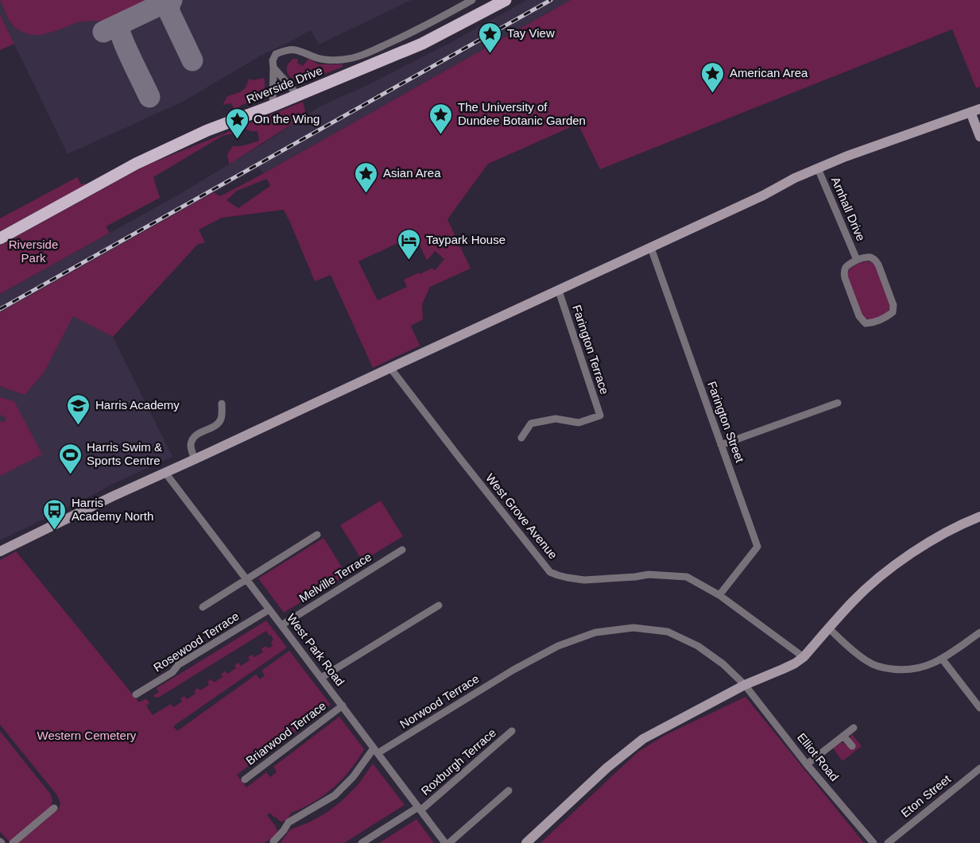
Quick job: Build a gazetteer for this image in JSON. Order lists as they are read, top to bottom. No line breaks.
{"streets":{"main road":["Riverside Drive"],"street":["Arnhall Drive","Farington Terrace","Farington Street","West Grove Avenue","Melville Terrace","Rosewood Terrace","West Park Road","Norwood Terrace","Briarwood Terrace","Elliot Road","Roxburgh Terrace","Eton Street"]},"crossings":[["Farington Street","West Grove Avenue"],["Melville Terrace","West Park Road"],["Rosewood Terrace","West Park Road"],["West Park Road","Norwood Terrace"],["West Park Road","Briarwood Terrace"],["West Park Road","Roxburgh Terrace"],["Norwood Terrace","Elliot Road"]],"parks":["Riverside Park","Western Cemetery"],"places":{"place":["Tay View","American Area","The University of Dundee Botanic Garden","On the Wing","Asian Area"],"hotel":["Taypark House"],"school or university":["Harris Academy"],"sports":["Harris Swim & Sports Centre"],"bus stop":["Harris Academy North"]}}
